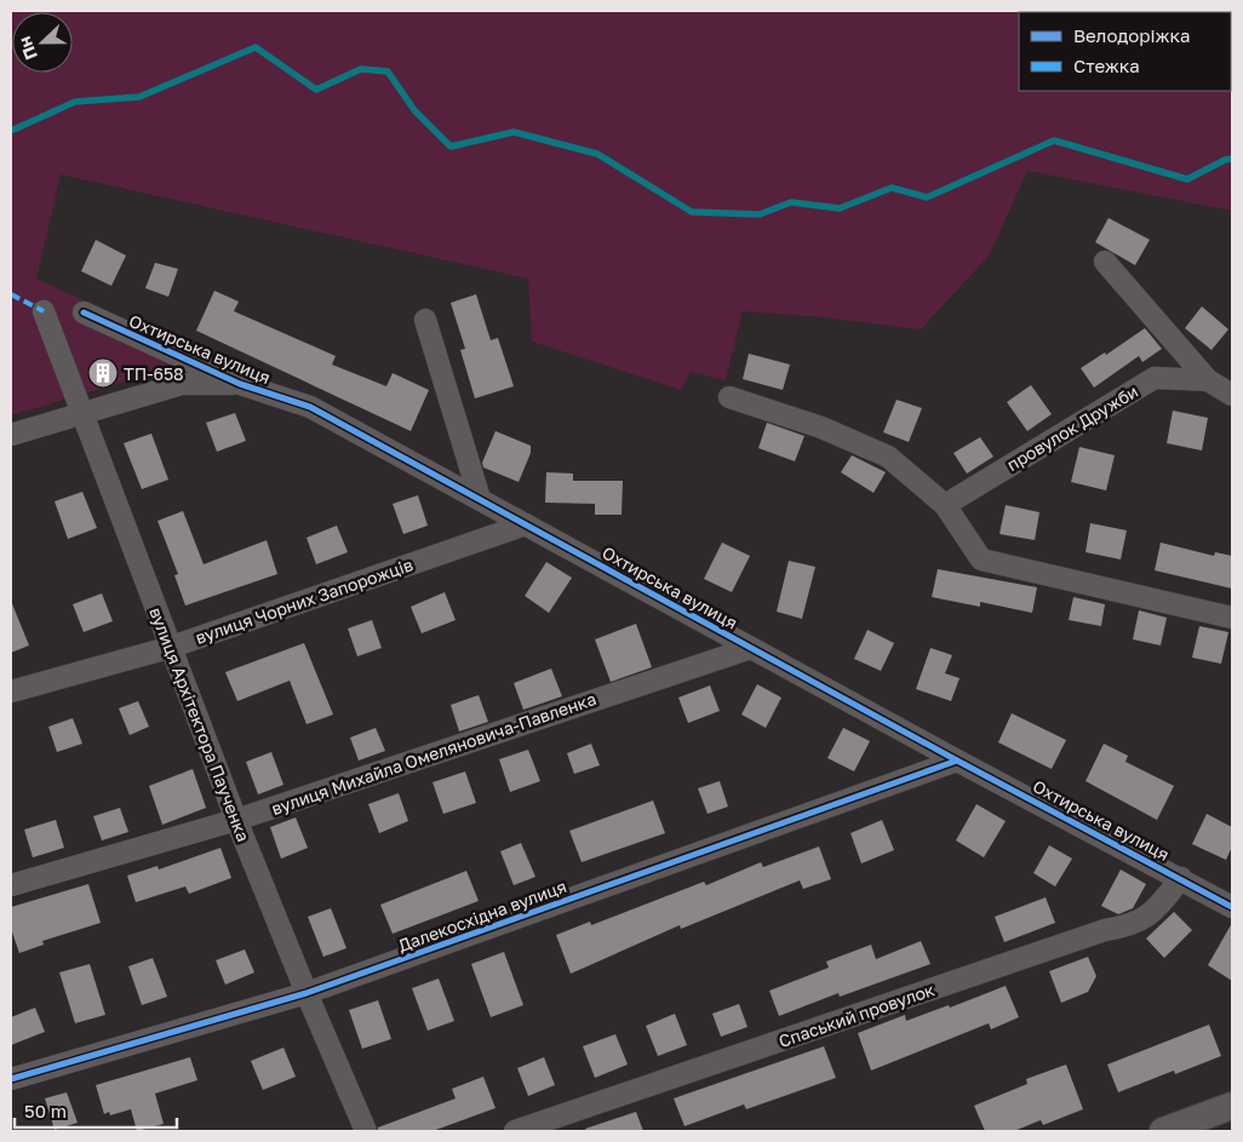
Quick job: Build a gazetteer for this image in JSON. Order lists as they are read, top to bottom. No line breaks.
{"streets":{"street":["Охтирська вулиця","провулок Дружби","вулиця Чорних Запорожців","вулиця Архітектора Паученка","вулиця Михайла Омеляновича-Павленка","Далекосхідна вулиця","Спаський провулок"]},"crossings":[["Охтирська вулиця","вулиця Чорних Запорожців"],["Охтирська вулиця","вулиця Михайла Омеляновича-Павленка"],["Охтирська вулиця","Далекосхідна вулиця"],["Охтирська вулиця","Спаський провулок"],["вулиця Чорних Запорожців","вулиця Архітектора Паученка"],["вулиця Архітектора Паученка","вулиця Михайла Омеляновича-Павленка"],["вулиця Архітектора Паученка","Далекосхідна вулиця"]],"places":{"building":["ТП-658"]},"legend":["Велодоріжка","Стежка"],"scale_bar":"50 m","north":"left"}
